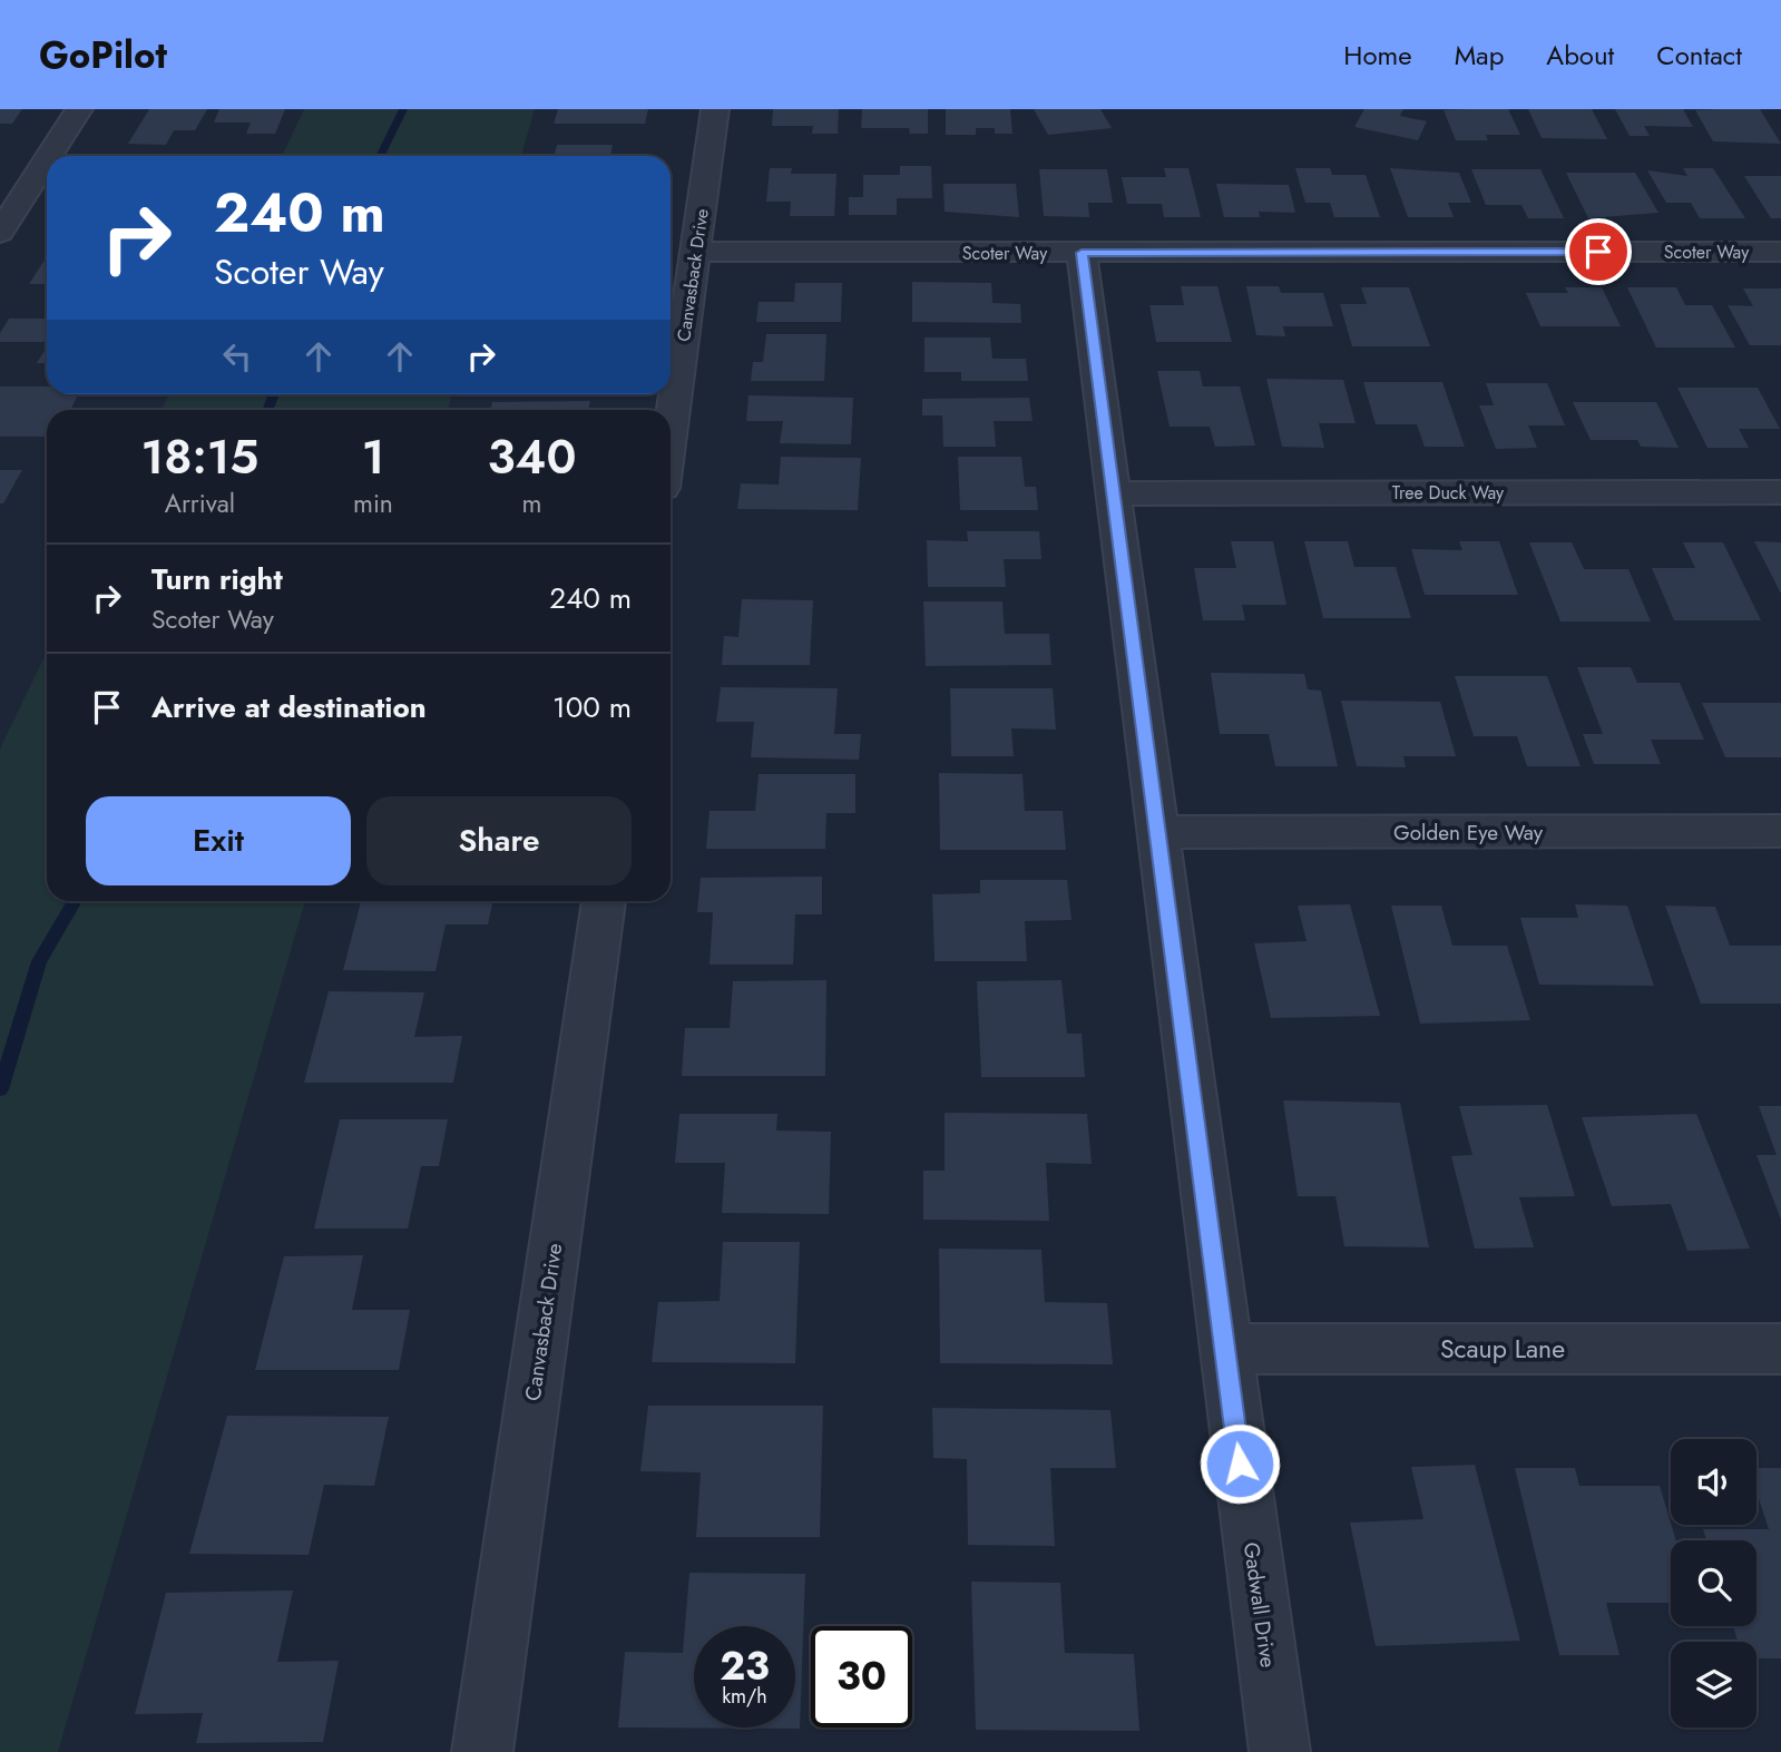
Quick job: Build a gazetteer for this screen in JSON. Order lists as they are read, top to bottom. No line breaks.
{"streets":{"street":["Scoter Way","Canvasback Drive","Tree Duck Way","Golden Eye Way","Scaup Lane","Gadwall Drive"]},"crossings":[["Scoter Way","Canvasback Drive"],["Scoter Way","Gadwall Drive"],["Tree Duck Way","Gadwall Drive"],["Golden Eye Way","Gadwall Drive"],["Scaup Lane","Gadwall Drive"]],"page":{"header":"GoPilot","nav":["Home","Map","About","Contact"],"turn":["240 m","Scoter Way"],"eta":["18:15","Arrival","1","min","340","m"],"list":[{"name":"Turn right","note":"Scoter Way","value":"240 m"},{"name":"Arrive at destination","value":"100 m"}],"buttons":["Exit","Share"],"speed":"23 km/h","limit":"30"}}
